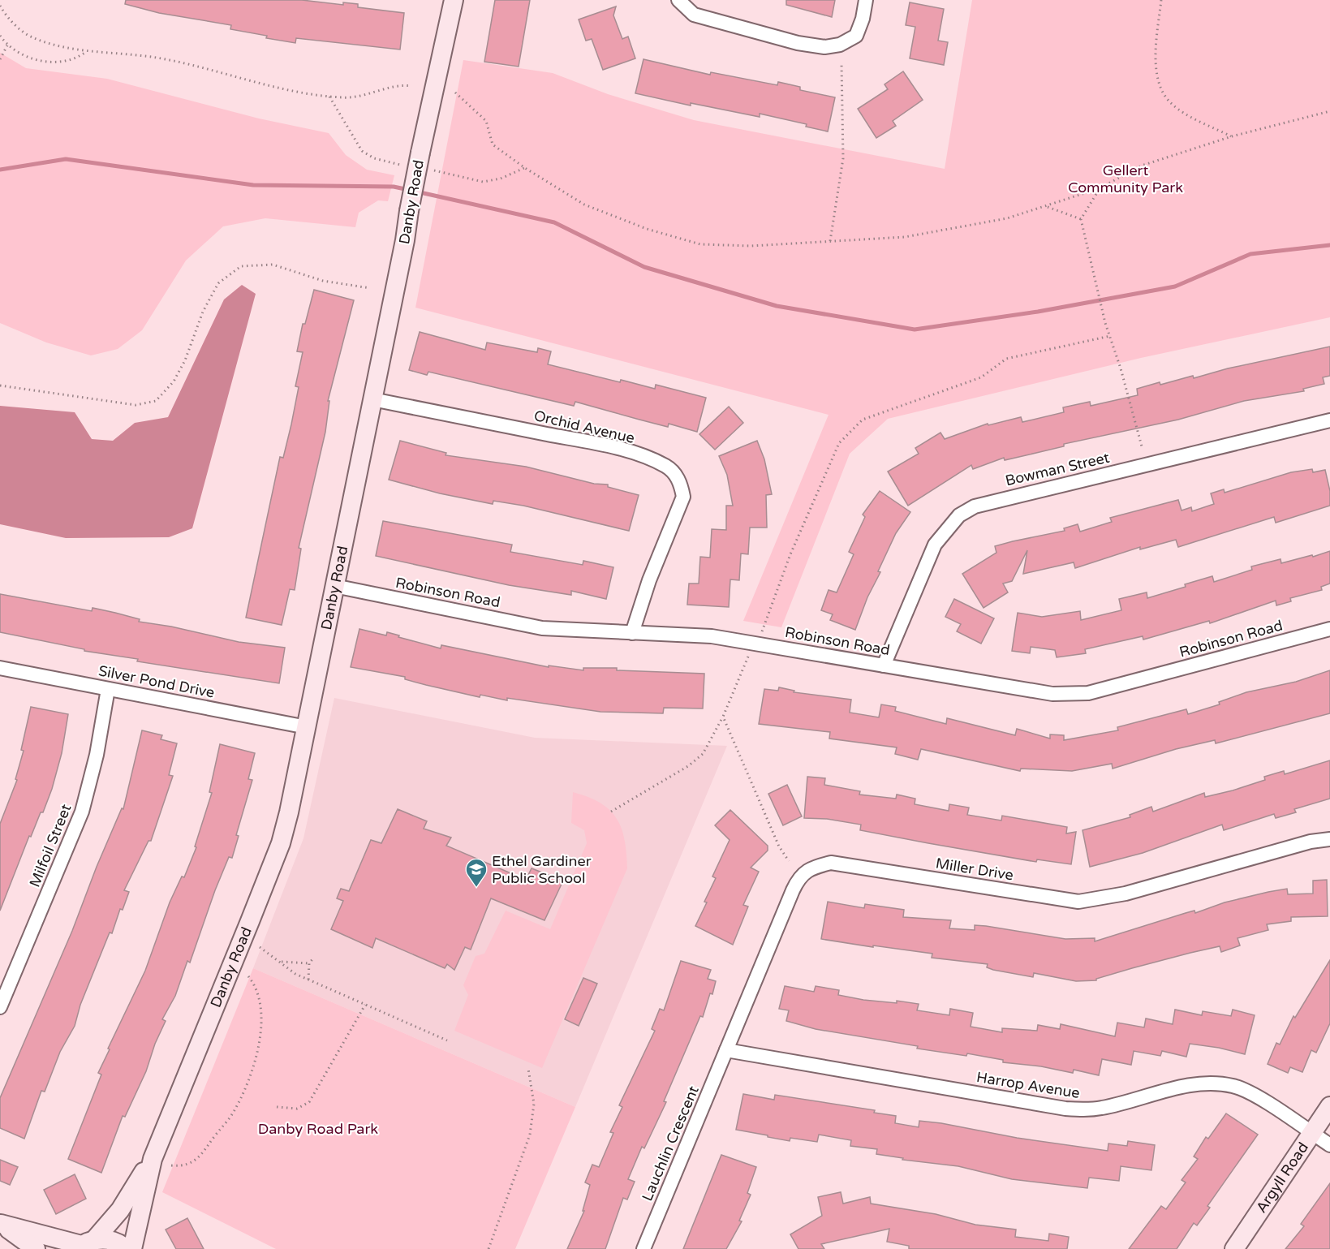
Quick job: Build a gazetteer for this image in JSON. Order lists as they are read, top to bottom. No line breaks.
{"streets":{"street":["Danby Road","Orchid Avenue","Bowman Street","Robinson Road","Silver Pond Drive","Milfoil Street","Miller Drive","Harrop Avenue","Lauchlin Crescent","Argyll Road"]},"crossings":[["Danby Road","Orchid Avenue"],["Danby Road","Robinson Road"],["Danby Road","Silver Pond Drive"],["Orchid Avenue","Robinson Road"],["Bowman Street","Robinson Road"],["Silver Pond Drive","Milfoil Street"],["Miller Drive","Harrop Avenue"],["Miller Drive","Lauchlin Crescent"],["Harrop Avenue","Lauchlin Crescent"],["Harrop Avenue","Argyll Road"]],"parks":["Gellert Community Park","Danby Road Park"],"places":{"school or university":["Ethel Gardiner Public School"]}}
